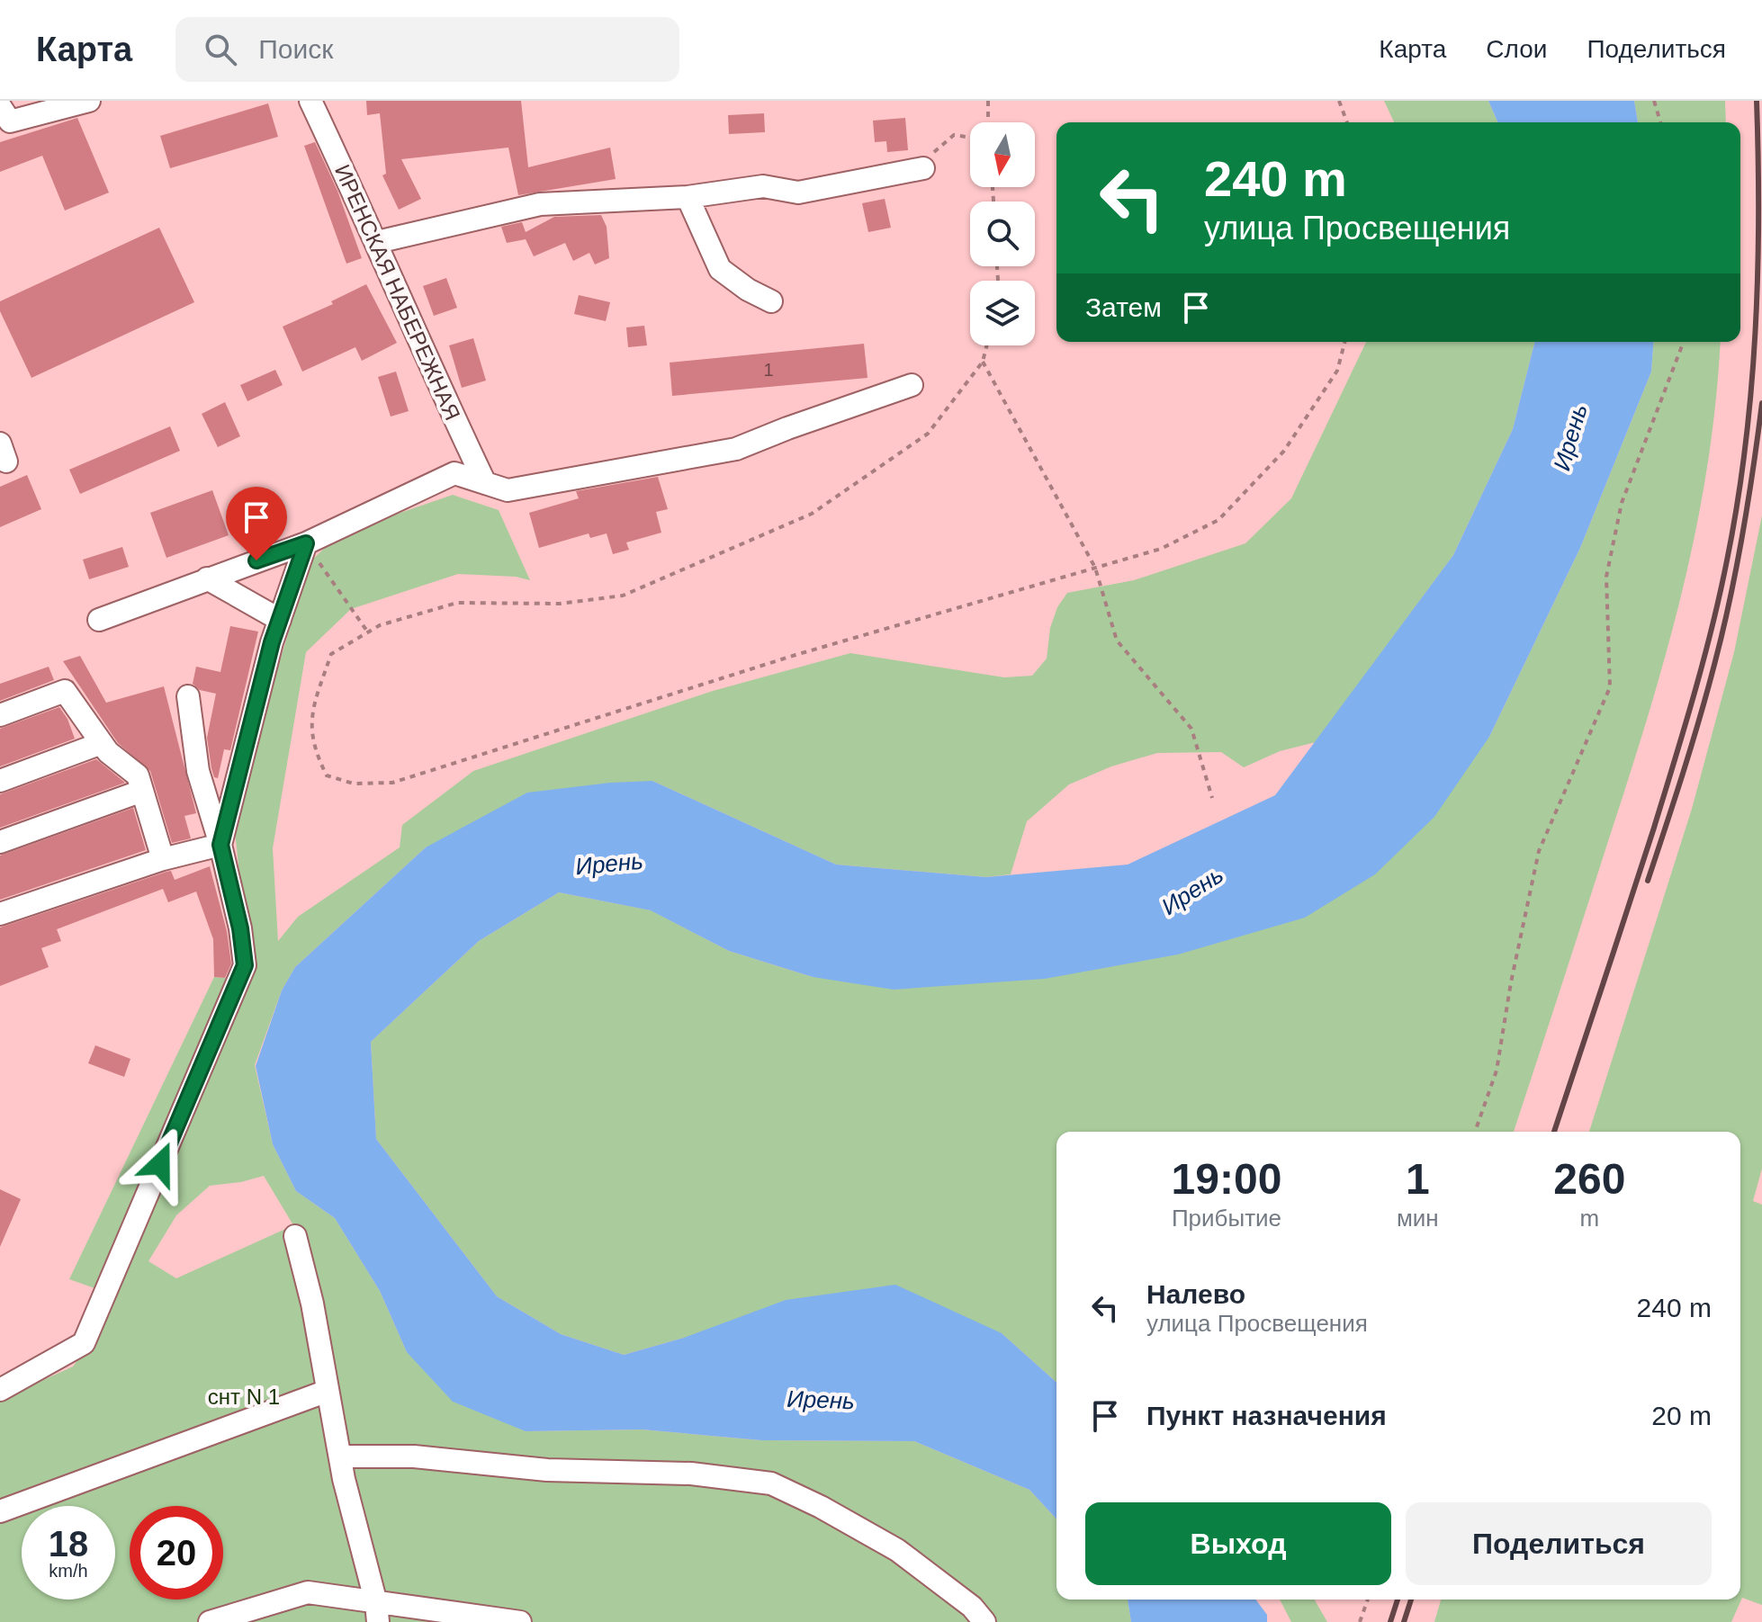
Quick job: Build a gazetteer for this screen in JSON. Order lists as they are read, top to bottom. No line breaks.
{"streets":{"street":["ИРЕНСКАЯ НАБЕРЕЖНАЯ"]},"water":["Ирень"],"parks":["снт N 1"],"house_numbers":["1"],"north":"bottom","page":{"header":"Карта","search":"Поиск","nav":["Карта","Слои","Поделиться"],"turn":["240 m","улица Просвещения"],"then":"Затем","eta":["19:00","Прибытие","1","мин","260","m"],"list":[{"name":"Налево","note":"улица Просвещения","value":"240 m"},{"name":"Пункт назначения","value":"20 m"}],"buttons":["Выход","Поделиться"],"speed":"18 km/h","limit":"20"}}
